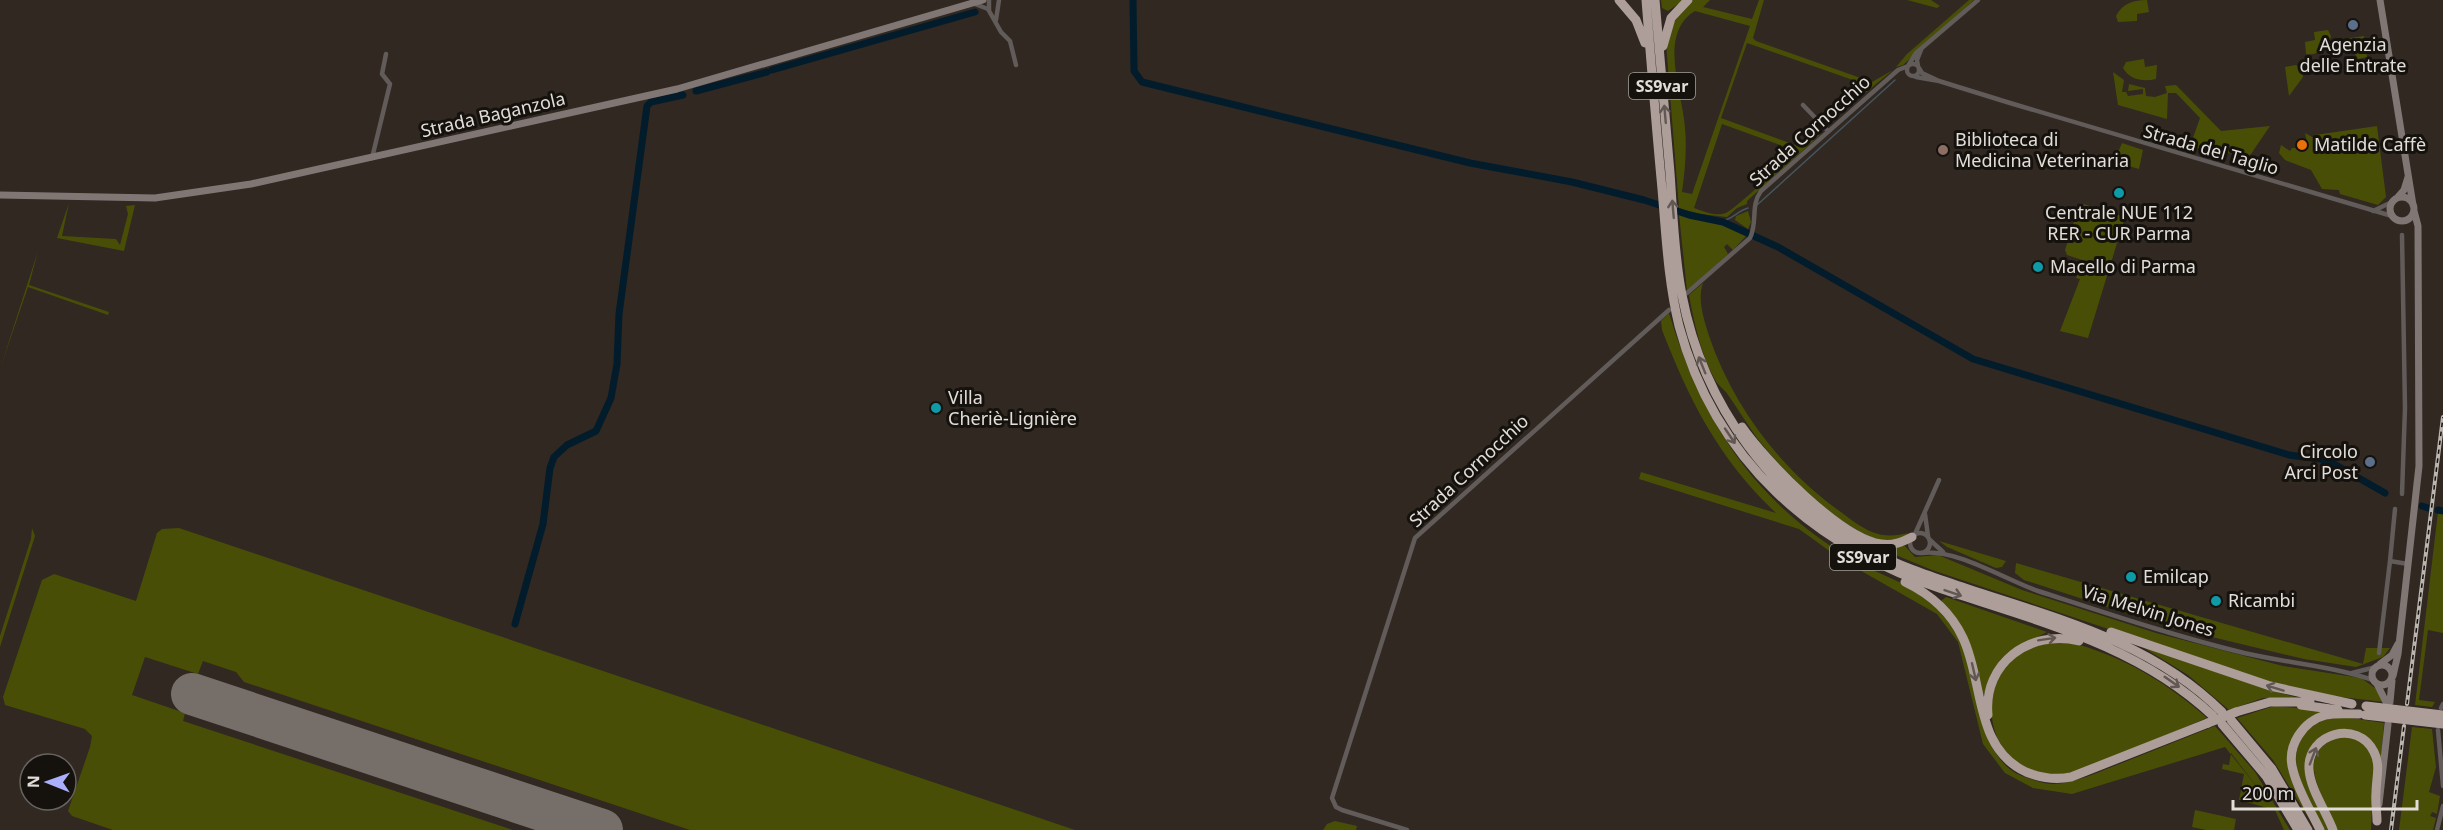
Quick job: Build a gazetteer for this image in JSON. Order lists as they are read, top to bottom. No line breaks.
{"streets":{"highway":["SS9var"],"street":["Strada Baganzola","Strada Cornocchio","Strada del Taglio","Via Melvin Jones"]},"crossings":[["Strada Cornocchio","Strada del Taglio"]],"places":["Agenzia delle Entrate","Matilde Caffè","Biblioteca di Medicina Veterinaria","Centrale NUE 112 RER - CUR Parma","Macello di Parma","Villa Cheriè-Lignière","Circolo Arci Post","Emilcap","Ricambi"],"scale_bar":"200 m","north":"left"}
